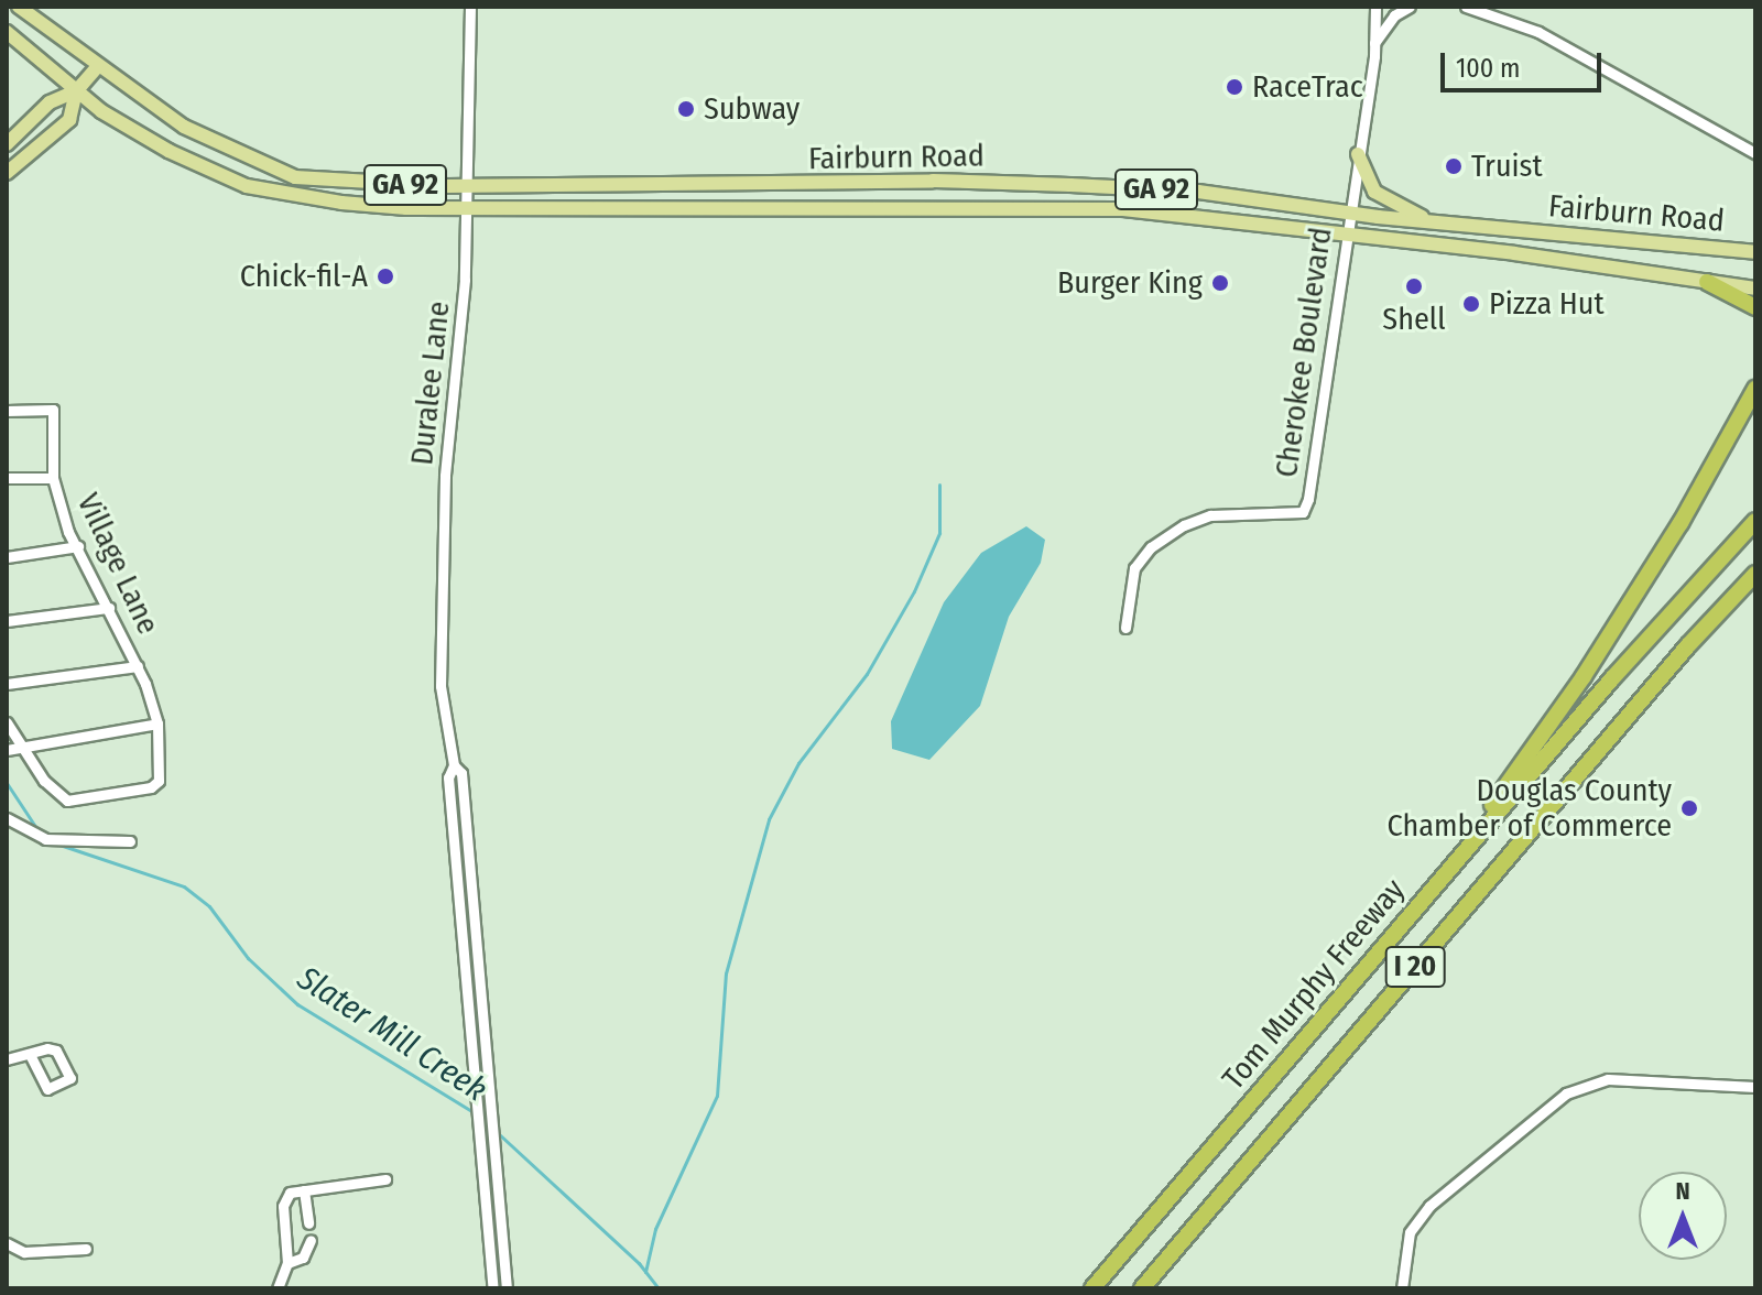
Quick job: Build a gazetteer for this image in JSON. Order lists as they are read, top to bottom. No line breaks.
{"streets":{"highway":["I 20","Tom Murphy Freeway"],"main road":["Fairburn Road","GA 92"],"street":["Cherokee Boulevard","Duralee Lane","Village Lane"]},"crossings":[["Fairburn Road","GA 92"],["Fairburn Road","Cherokee Boulevard"],["Fairburn Road","Duralee Lane"]],"water":["Slater Mill Creek"],"places":["RaceTrac","Subway","Truist","Chick-fil-A","Burger King","Shell","Pizza Hut","Douglas County Chamber of Commerce"],"scale_bar":"100 m","north":"top"}
